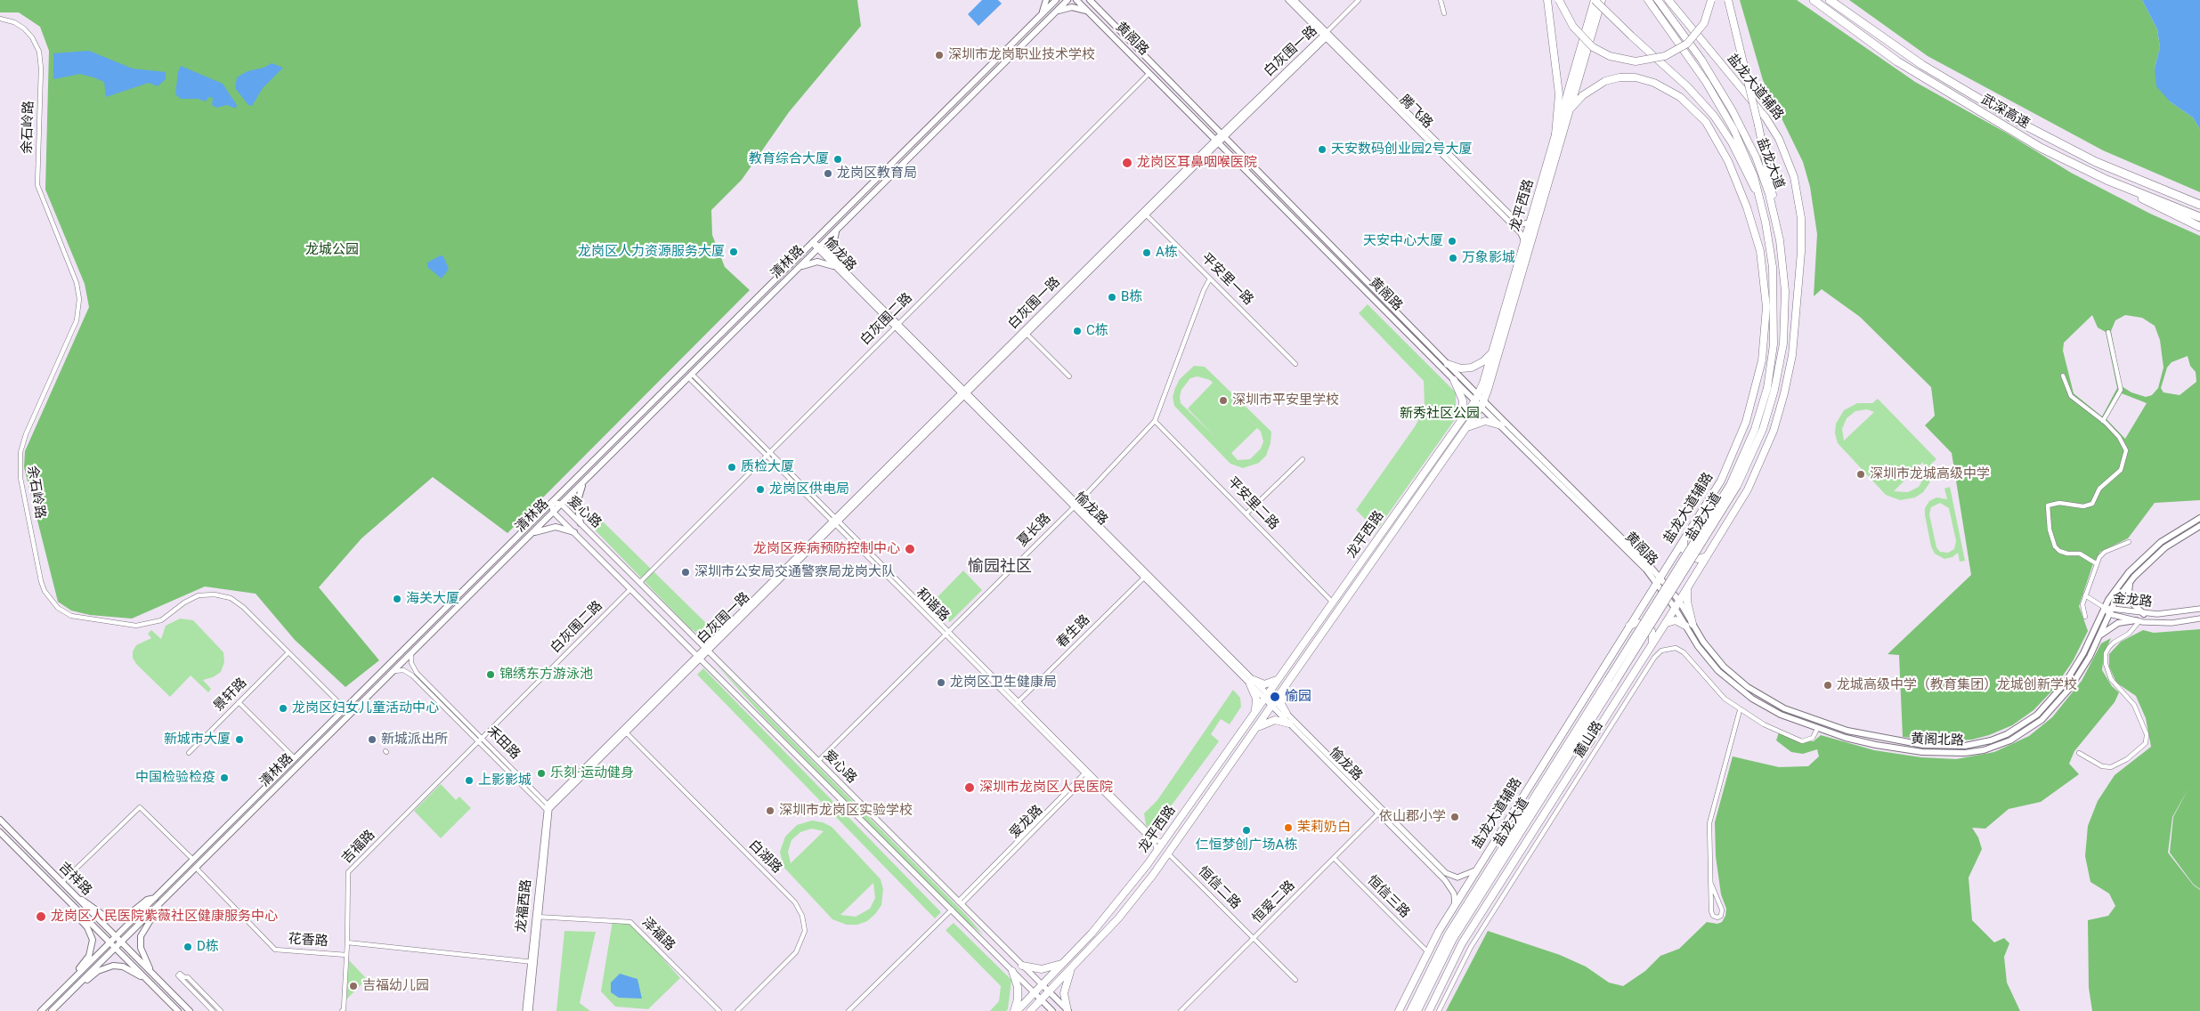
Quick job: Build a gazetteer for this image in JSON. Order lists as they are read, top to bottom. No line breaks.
{"streets":{"highway":["武深高速"],"main road":["黄阁路","盐龙大道辅路","盐龙大道","龙平西路","清林路","爱心路","黄阁北路","吉祥路"],"street":["白灰围一路","腾飞路","余石岭路","愉龙路","平安里一路","白灰围二路","平安里二路","夏长路","金龙路","和谐路","春生路","景轩路","麓山路","禾田路","爱龙路","吉福路","白湖路","恒信二路","恒信三路","恒爱二路","龙福西路","泽福路","花香路"]},"crossings":[["黄阁路","白灰围一路"],["黄阁路","盐龙大道辅路"],["黄阁路","龙平西路"],["黄阁路","白灰围二路"],["黄阁路","黄阁北路"],["白灰围一路","腾飞路"],["白灰围一路","愉龙路"],["白灰围一路","平安里一路"],["白灰围一路","爱心路"],["白灰围一路","和谐路"],["白灰围一路","禾田路"],["白灰围一路","白湖路"],["白灰围一路","龙福西路"],["盐龙大道辅路","龙平西路"],["盐龙大道辅路","愉龙路"],["盐龙大道辅路","黄阁北路"],["盐龙大道辅路","恒信三路"],["腾飞路","龙平西路"],["余石岭路","清林路"],["余石岭路","景轩路"],["龙平西路","愉龙路"],["龙平西路","平安里二路"],["龙平西路","爱心路"],["龙平西路","和谐路"],["龙平西路","恒信二路"],["愉龙路","清林路"],["愉龙路","白灰围二路"],["愉龙路","夏长路"],["愉龙路","春生路"],["愉龙路","恒爱二路"],["清林路","爱心路"],["清林路","和谐路"],["清林路","禾田路"],["清林路","吉祥路"],["清林路","花香路"],["平安里一路","夏长路"],["白灰围二路","爱心路"],["白灰围二路","和谐路"],["白灰围二路","禾田路"],["白灰围二路","吉福路"],["平安里二路","夏长路"],["爱心路","夏长路"],["爱心路","爱龙路"],["夏长路","和谐路"],["金龙路","黄阁北路"],["和谐路","春生路"],["和谐路","爱龙路"],["麓山路","黄阁北路"],["禾田路","吉福路"],["禾田路","龙福西路"],["吉福路","花香路"],["恒信二路","恒爱二路"],["恒信三路","恒爱二路"],["龙福西路","泽福路"]],"districts":["愉园社区"],"parks":["龙城公园","新秀社区公园"],"places":["深圳市龙岗职业技术学校","天安数码创业园2号大厦","教育综合大厦","龙岗区耳鼻咽喉医院","龙岗区教育局","天安中心大厦","龙岗区人力资源服务大厦","A栋","万象影城","B栋","C栋","深圳市平安里学校","质检大厦","深圳市龙城高级中学","龙岗区供电局","龙岗区疾病预防控制中心","深圳市公安局交通警察局龙岗大队","海关大厦","锦绣东方游泳池","龙岗区卫生健康局","龙城高级中学（教育集团）龙城创新学校","愉园","龙岗区妇女儿童活动中心","新城市大厦","新城派出所","乐刻·运动健身","中国检验检疫","上影影城","深圳市龙岗区人民医院","深圳市龙岗区实验学校","依山郡小学","茉莉奶白","仁恒梦创广场A栋","龙岗区人民医院紫薇社区健康服务中心","D栋","吉福幼儿园"]}
